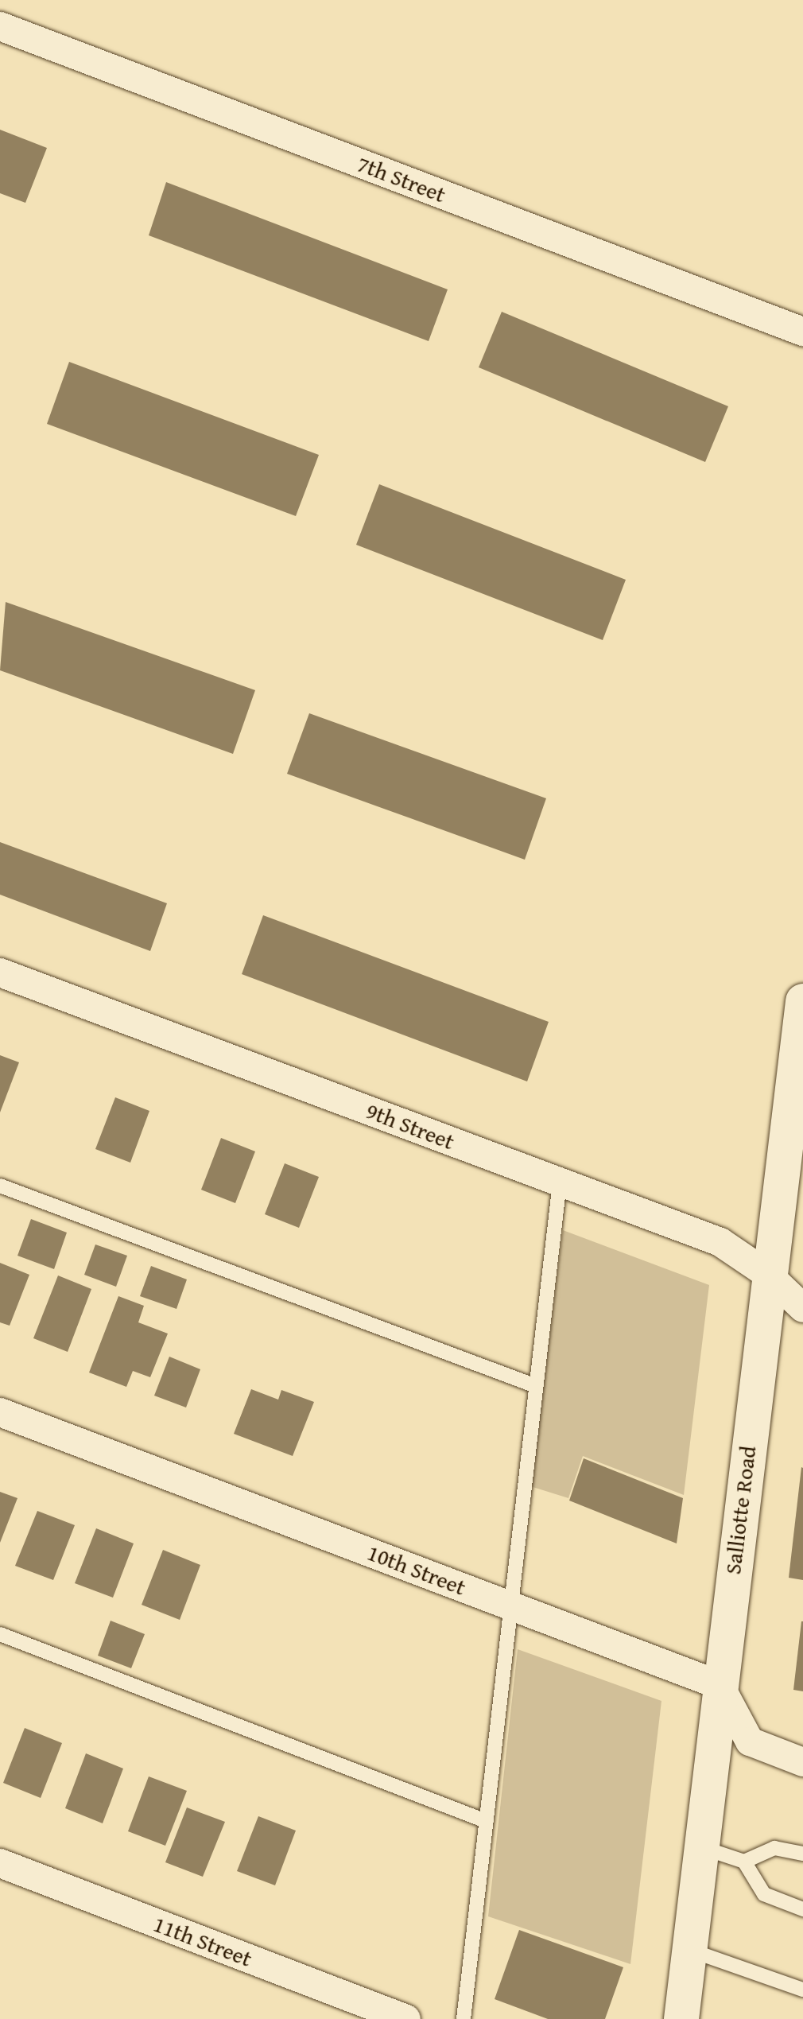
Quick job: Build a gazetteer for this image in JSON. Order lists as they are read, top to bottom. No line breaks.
{"streets":{"street":["7th Street","9th Street","Salliotte Road","10th Street","11th Street"]},"crossings":[["9th Street","Salliotte Road"],["Salliotte Road","10th Street"]]}
